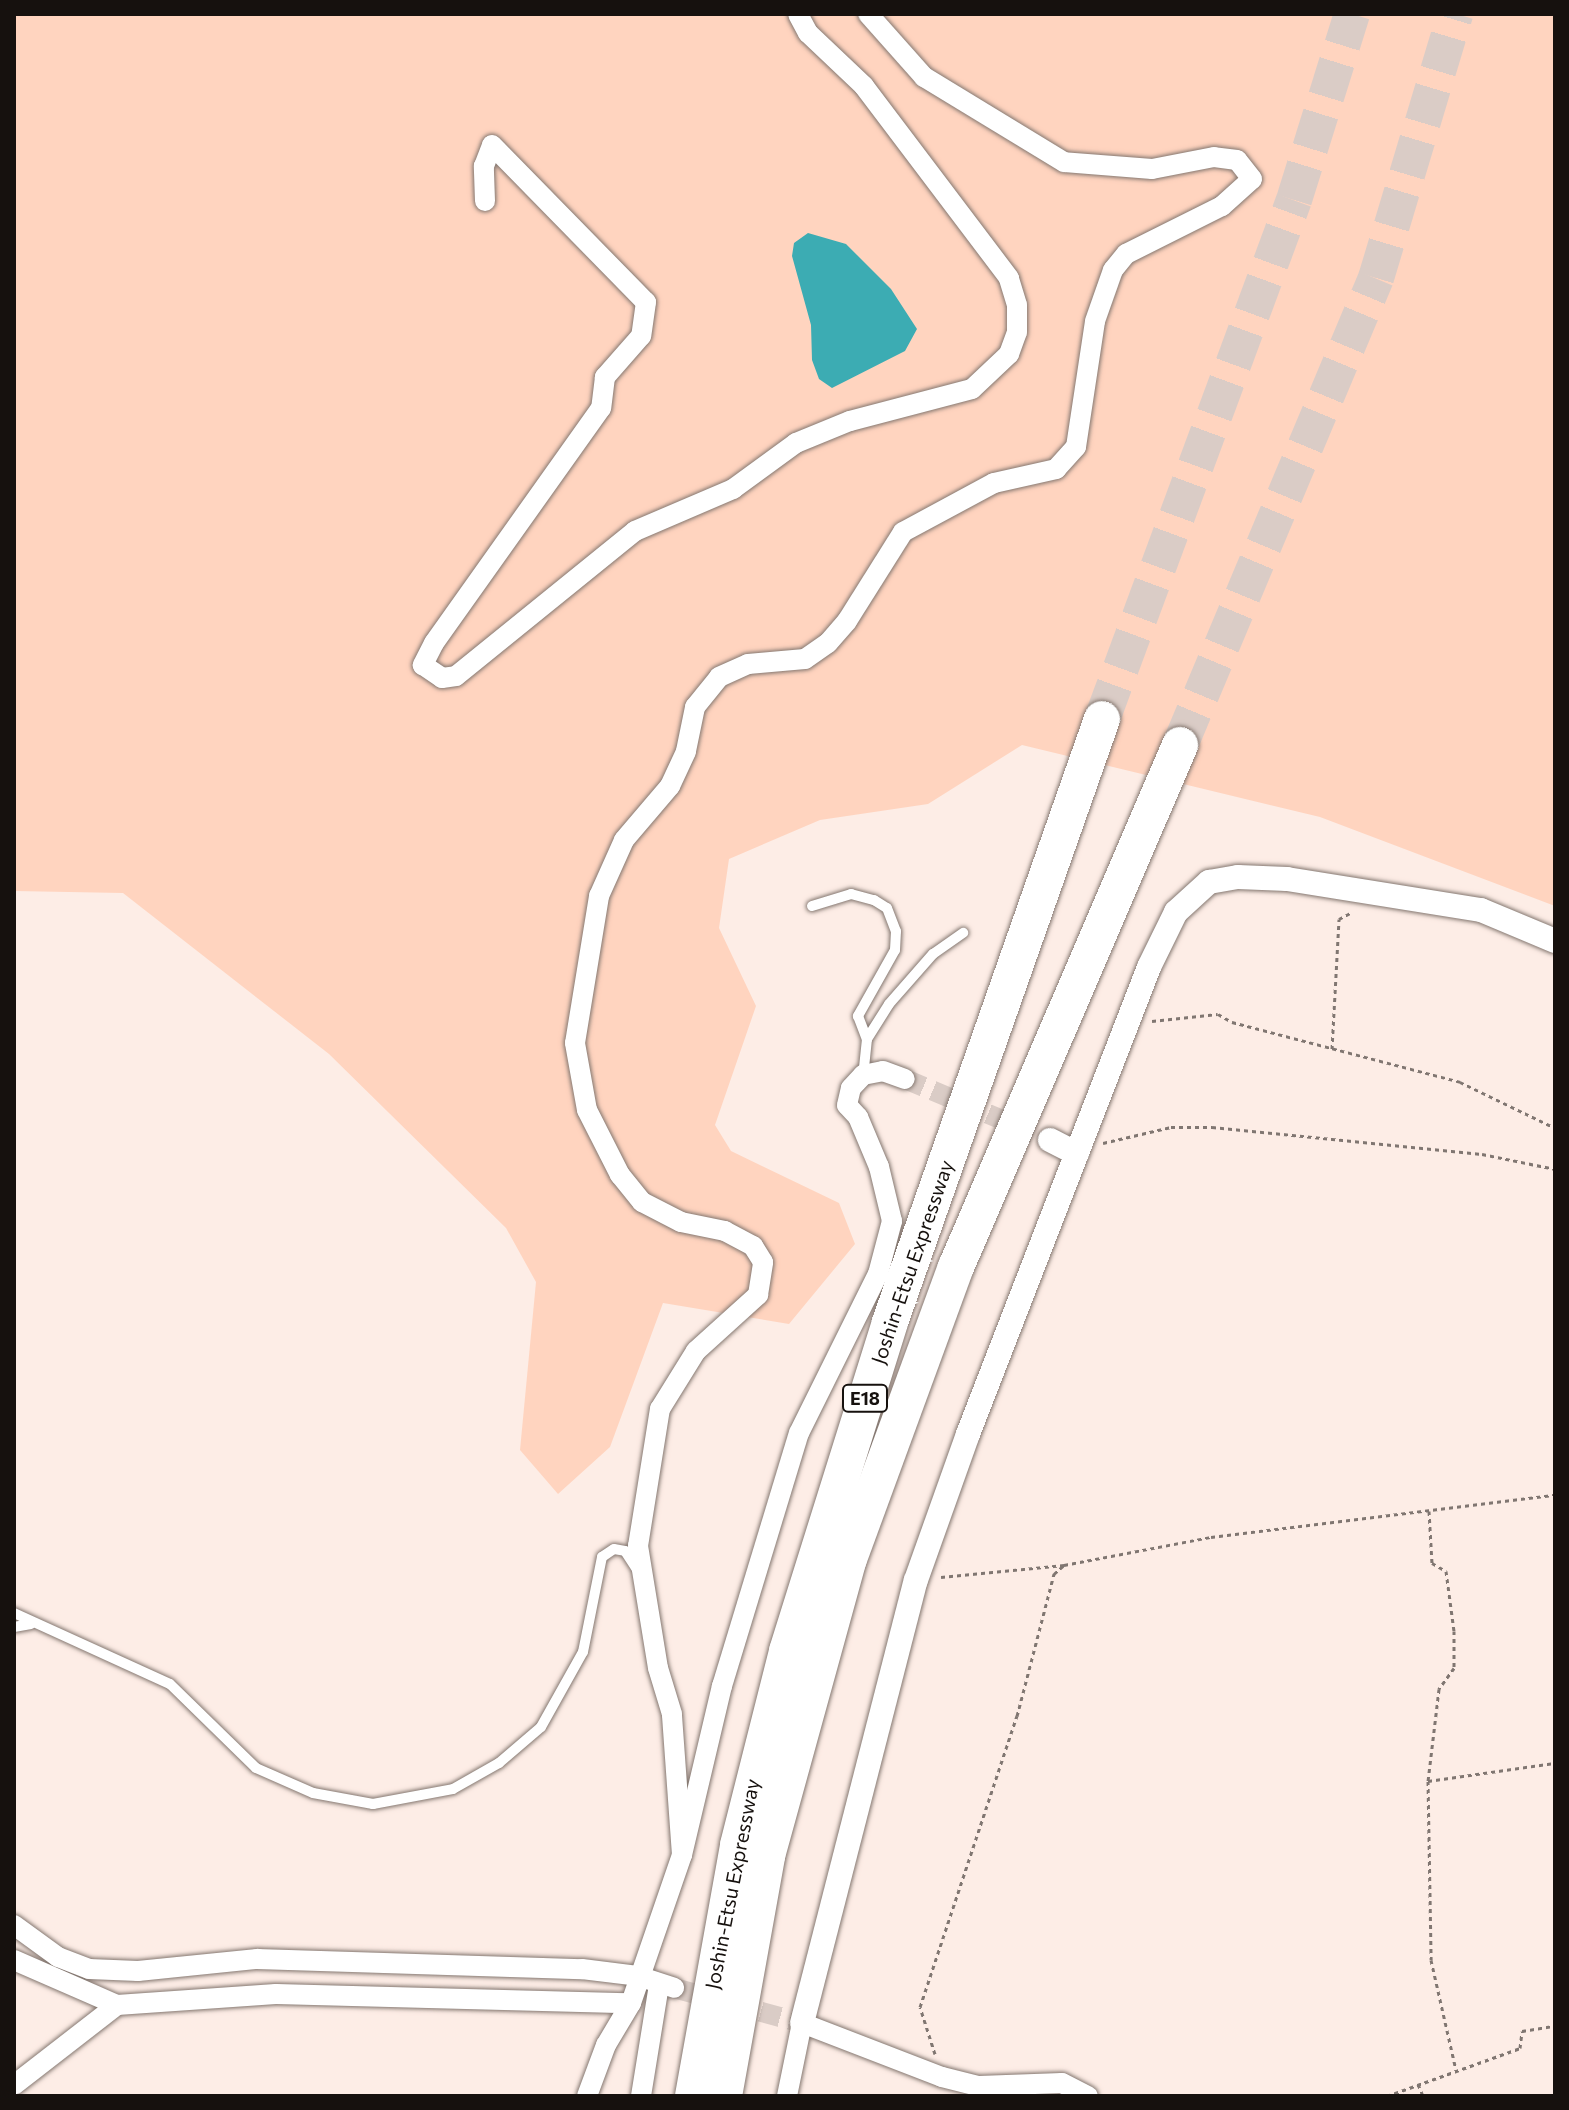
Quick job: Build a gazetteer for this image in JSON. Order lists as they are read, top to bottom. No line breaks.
{"streets":{"highway":["Joshin-Etsu Expressway","E18"]}}
